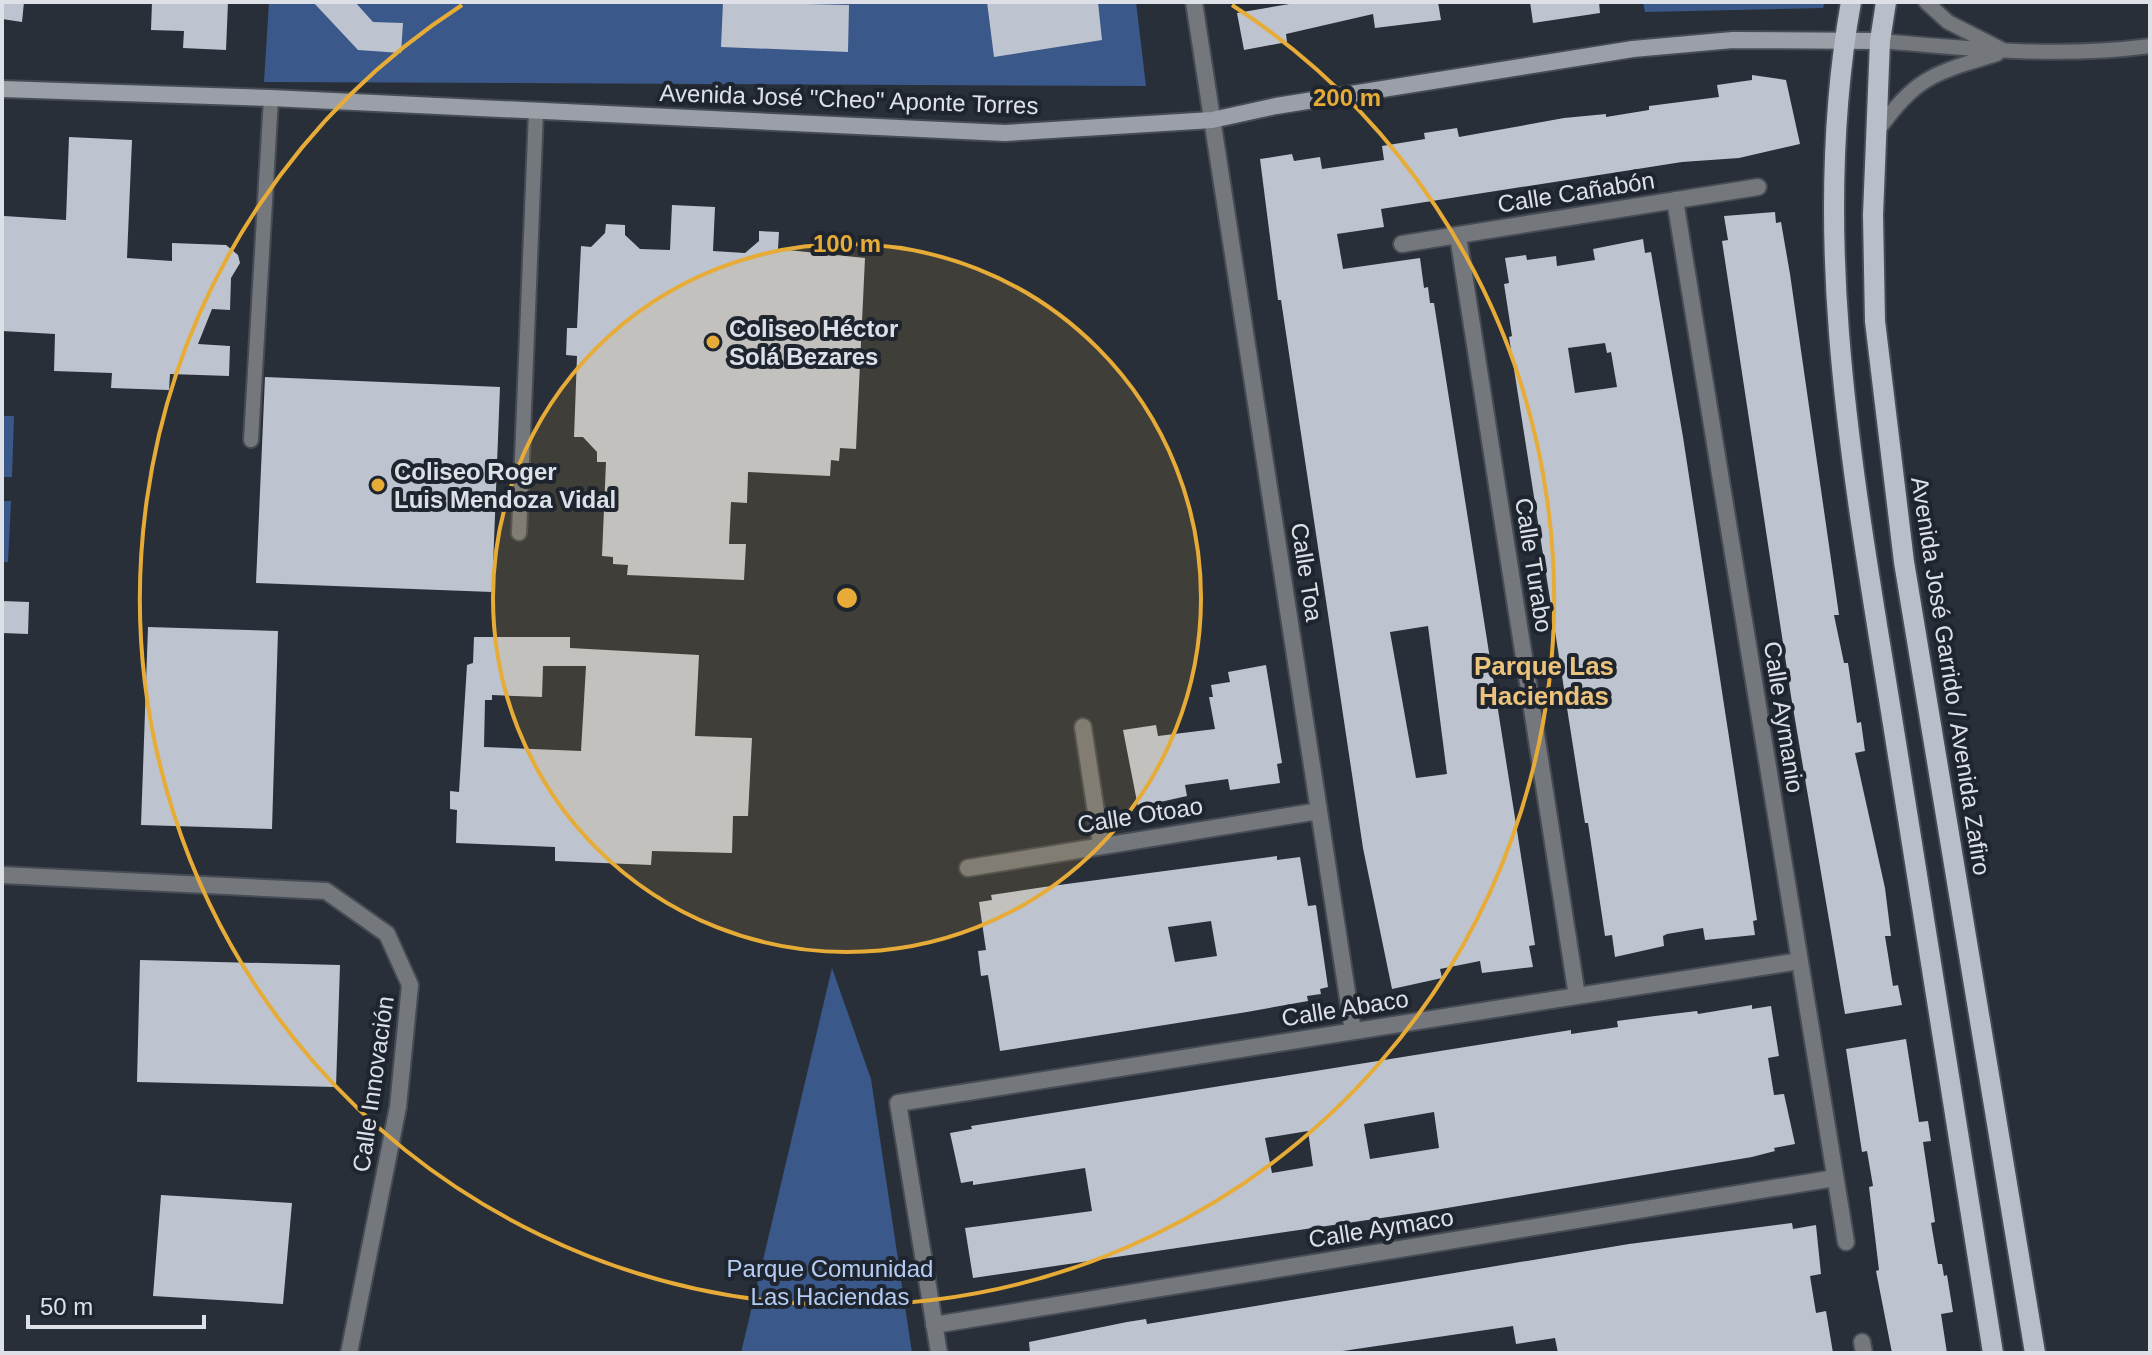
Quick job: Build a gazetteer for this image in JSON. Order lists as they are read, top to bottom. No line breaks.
{"streets":{"main road":["Avenida José Garrido / Avenida Zafiro"],"street":["Avenida José \"Cheo\" Aponte Torres","Calle Cañabón","Calle Turabo","Calle Toa","Calle Aymanio","Calle Otoao","Calle Abaco","Calle Innovación","Calle Aymaco"]},"crossings":[["Avenida José \"Cheo\" Aponte Torres","Calle Toa"],["Avenida José \"Cheo\" Aponte Torres","Avenida José Garrido / Avenida Zafiro"],["Calle Cañabón","Calle Turabo"],["Calle Cañabón","Calle Aymanio"],["Calle Turabo","Calle Abaco"],["Calle Toa","Calle Otoao"],["Calle Toa","Calle Abaco"],["Calle Aymanio","Calle Abaco"],["Calle Aymanio","Calle Aymaco"],["Calle Abaco","Calle Aymaco"]],"districts":["Parque Las Haciendas"],"parks":["Parque Comunidad Las Haciendas"],"places":["Coliseo Héctor Solá Bezares","Coliseo Roger Luis Mendoza Vidal"],"scale_bar":"50 m","rings":["200 m","100 m"]}
